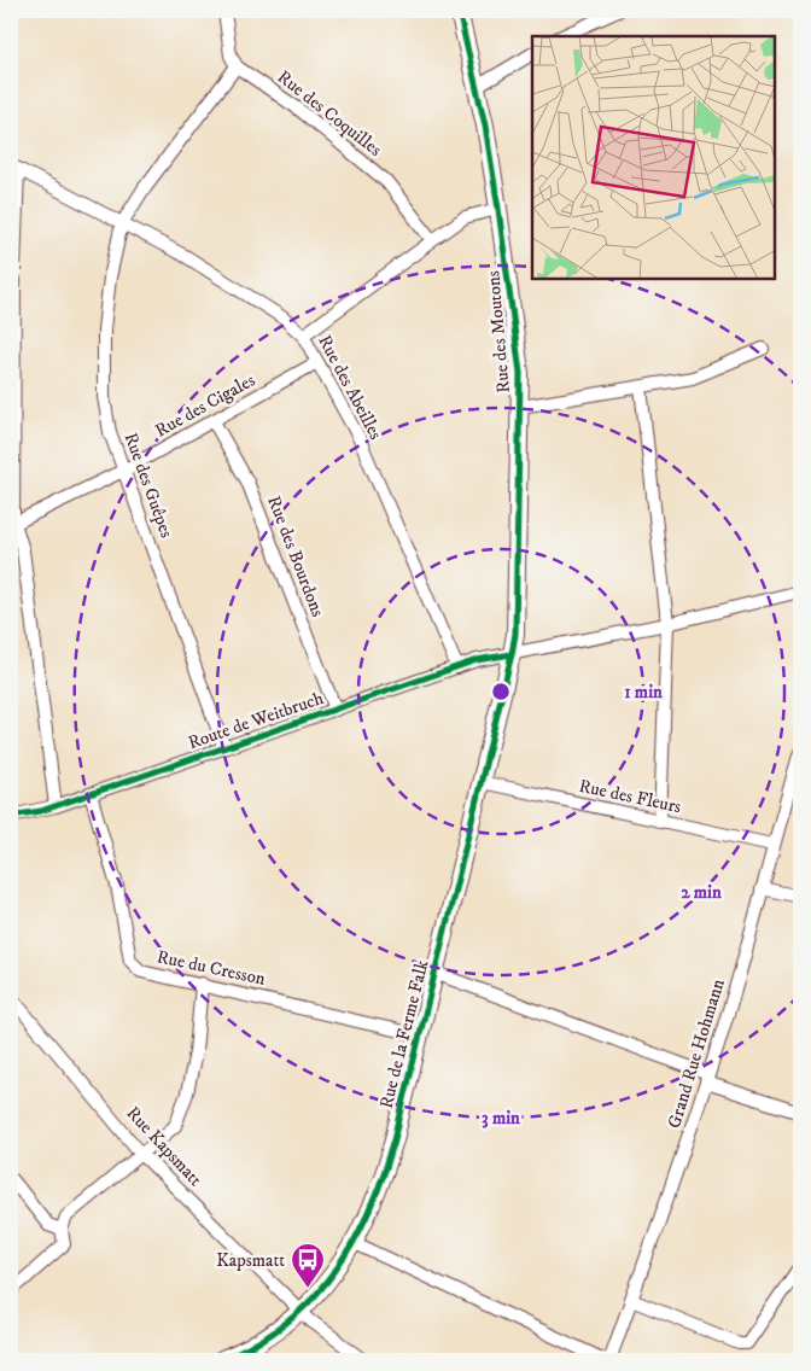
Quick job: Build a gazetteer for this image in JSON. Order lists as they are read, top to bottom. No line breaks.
{"streets":{"street":["Rue des Coquilles","Rue des Moutons","Rue des Abeilles","Rue des Cigales","Rue des Guêpes","Rue des Bourdons","Route de Weitbruch","Rue des Fleurs","Rue du Cresson","Rue de la Ferme Falk","Grand Rue Hohmann","Rue Kapsmatt"]},"crossings":[["Rue des Moutons","Route de Weitbruch"],["Rue des Moutons","Rue de la Ferme Falk"],["Rue des Abeilles","Rue des Cigales"],["Rue des Abeilles","Rue des Guêpes"],["Rue des Abeilles","Route de Weitbruch"],["Rue des Cigales","Rue des Guêpes"],["Rue des Cigales","Rue des Bourdons"],["Rue des Guêpes","Route de Weitbruch"],["Rue des Bourdons","Route de Weitbruch"],["Route de Weitbruch","Rue du Cresson"],["Route de Weitbruch","Rue de la Ferme Falk"],["Rue des Fleurs","Rue de la Ferme Falk"],["Rue des Fleurs","Grand Rue Hohmann"],["Rue du Cresson","Rue de la Ferme Falk"],["Rue de la Ferme Falk","Rue Kapsmatt"]],"places":{"bus stop":["Kapsmatt"]},"rings":["1 min","2 min","3 min"]}
